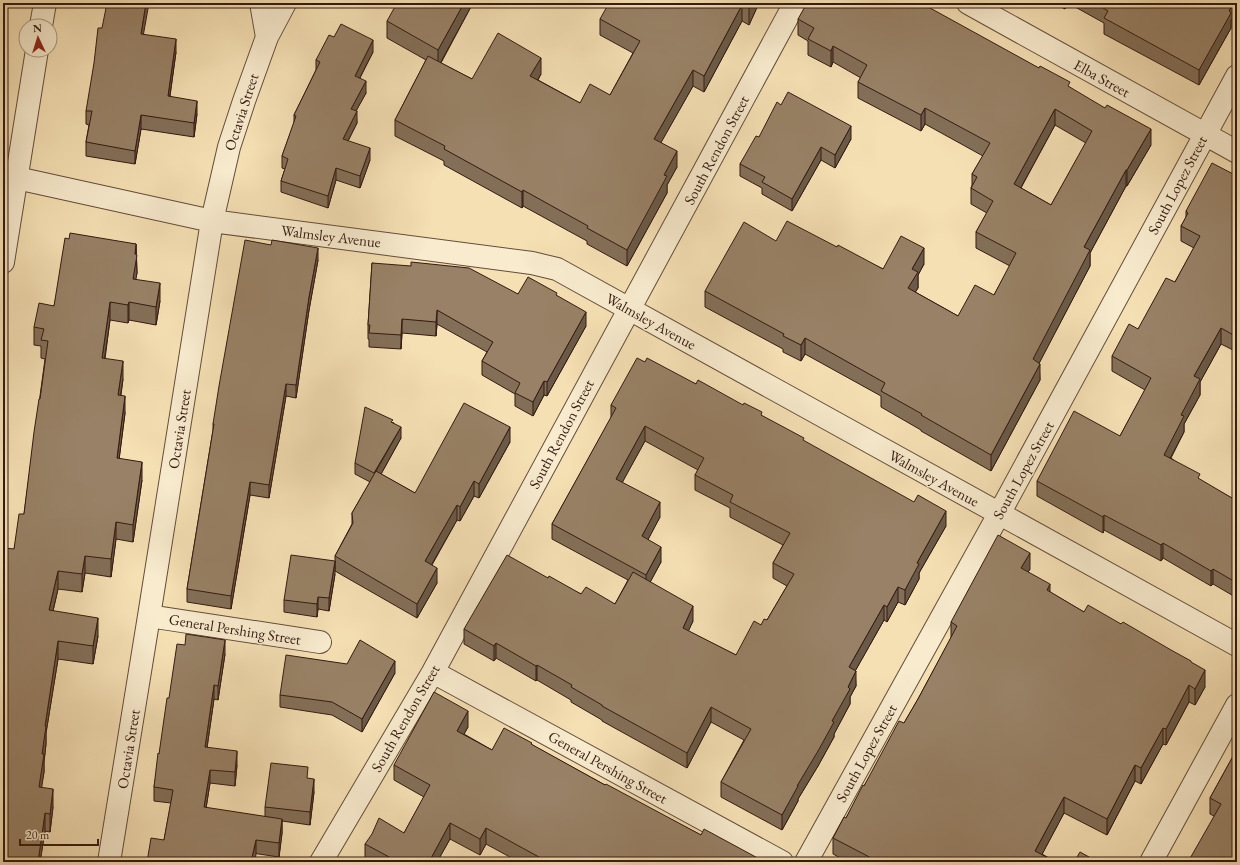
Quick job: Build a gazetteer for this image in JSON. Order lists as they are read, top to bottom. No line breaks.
{"streets":{"street":["Elba Street","Octavia Street","South Rendon Street","South Lopez Street","Walmsley Avenue","General Pershing Street"]},"crossings":[["Elba Street","South Lopez Street"],["Octavia Street","Walmsley Avenue"],["Octavia Street","General Pershing Street"],["South Rendon Street","Walmsley Avenue"],["South Rendon Street","General Pershing Street"],["South Lopez Street","Walmsley Avenue"]],"scale_bar":"20 m","north":"top"}
